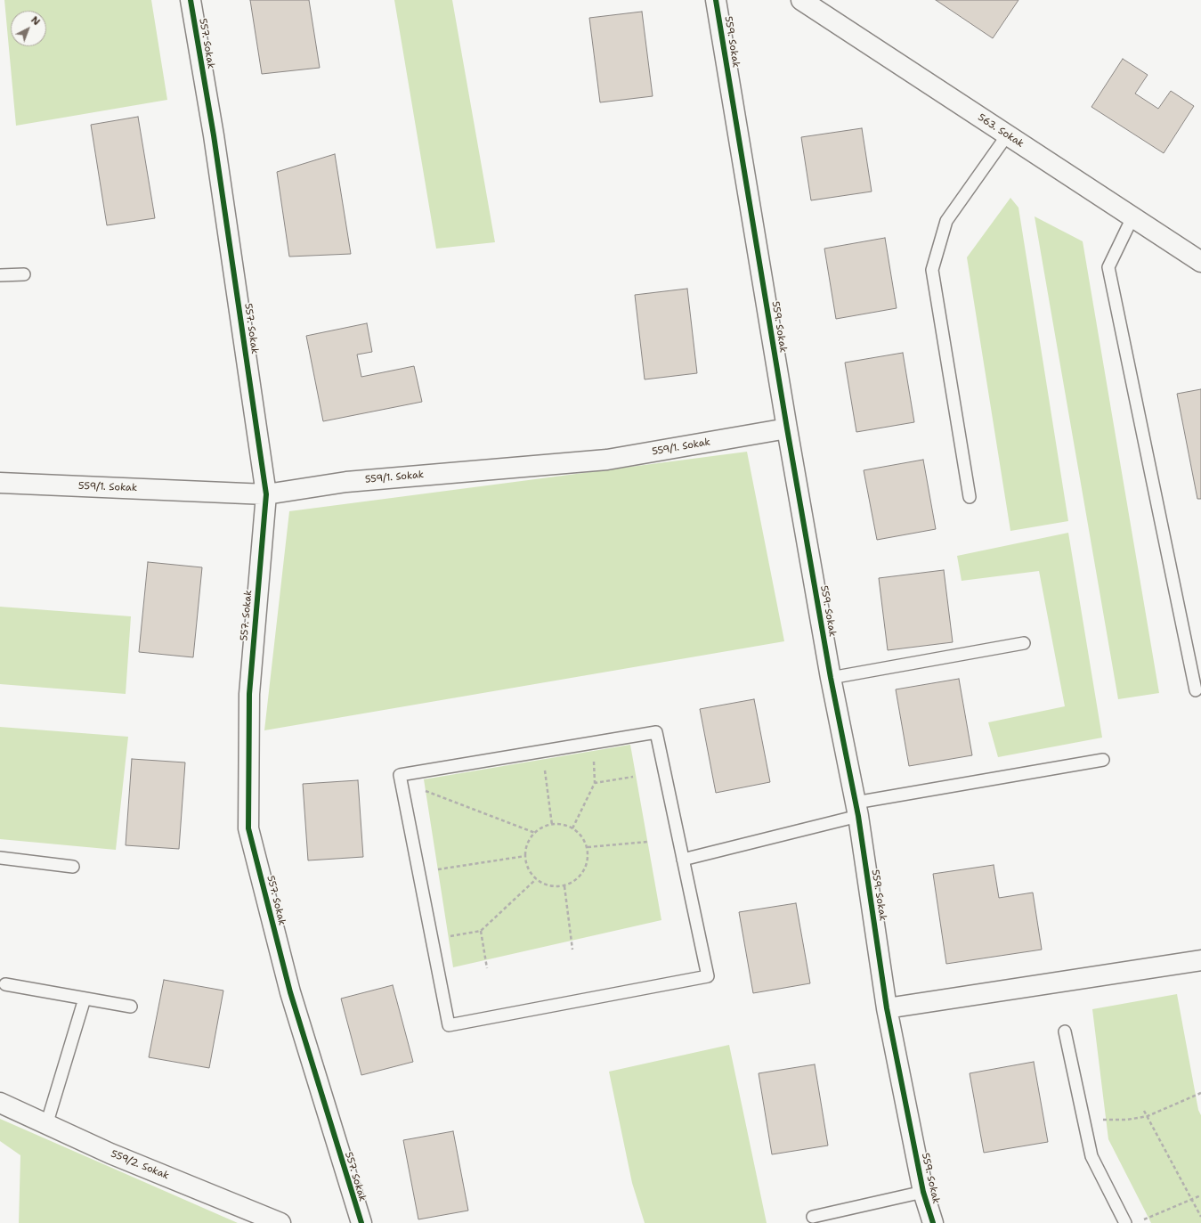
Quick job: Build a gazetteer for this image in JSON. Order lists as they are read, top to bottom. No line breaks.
{"streets":{"street":["559. Sokak","557. Sokak","563. Sokak","559/1. Sokak","559/2. Sokak"]},"crossings":[["559. Sokak","559/1. Sokak"],["557. Sokak","559/1. Sokak"]],"north":"top right"}
